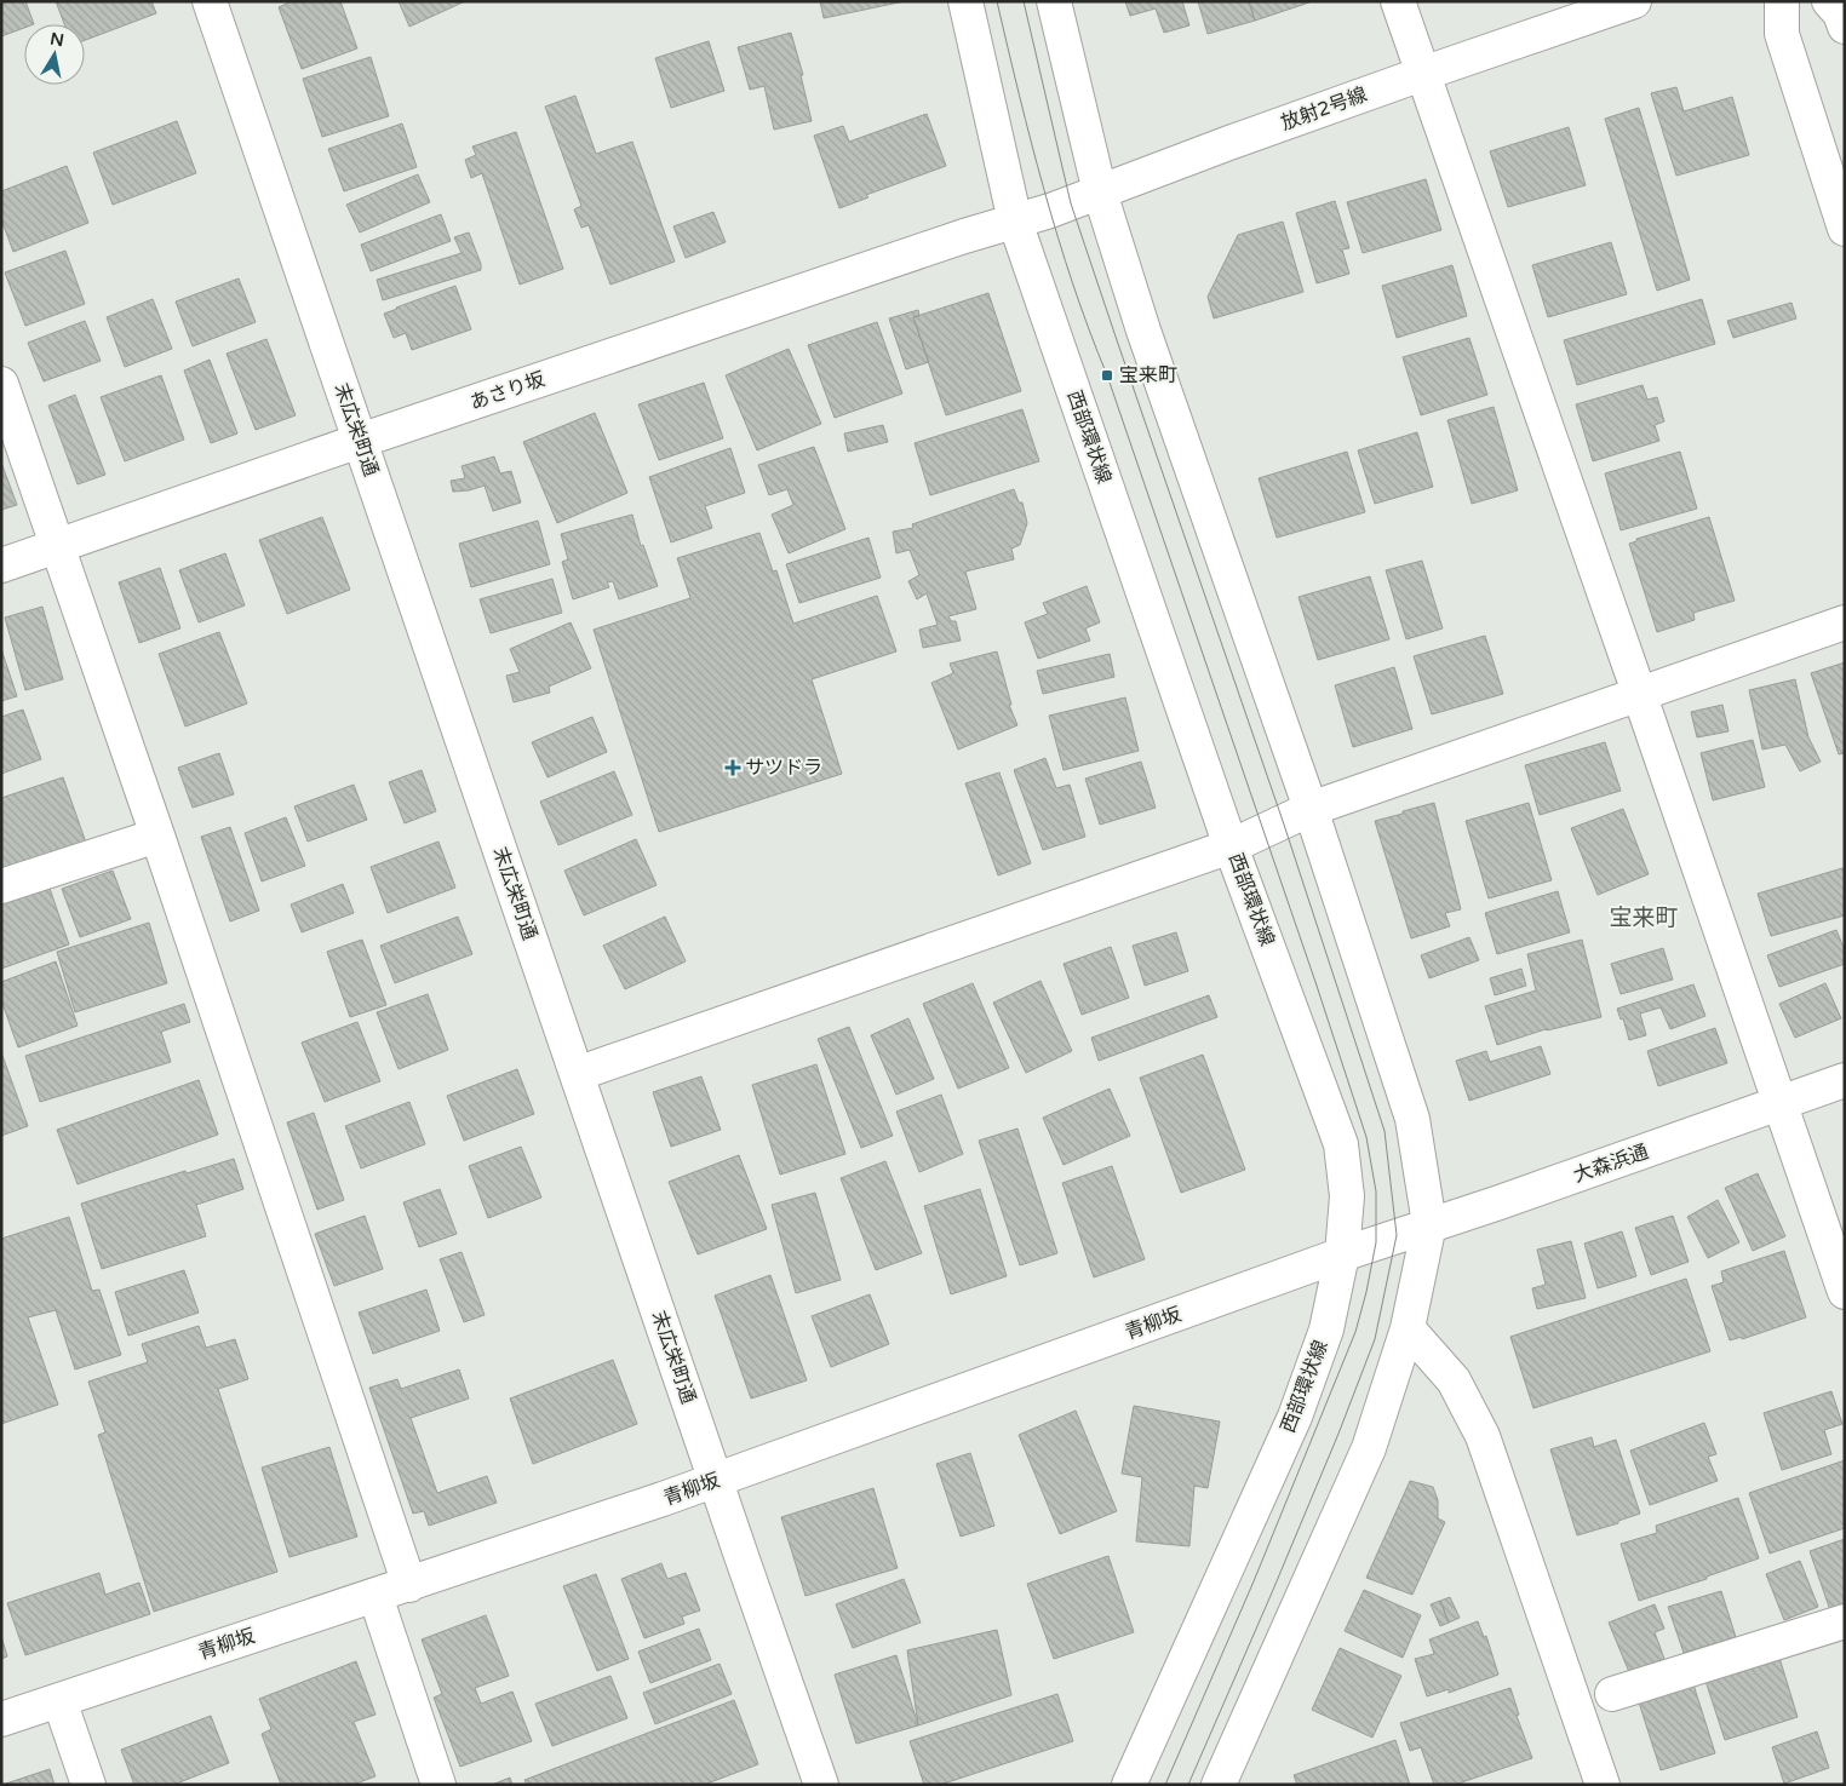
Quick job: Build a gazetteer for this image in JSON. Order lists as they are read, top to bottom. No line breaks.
{"streets":{"street":["放射2号線","あさり坂","末広栄町通","西部環状線","大森浜通","青柳坂"]},"crossings":[["放射2号線","あさり坂"],["放射2号線","西部環状線"],["あさり坂","末広栄町通"],["あさり坂","西部環状線"],["末広栄町通","青柳坂"],["西部環状線","青柳坂"],["大森浜通","青柳坂"]],"districts":["宝来町"],"places":{"transit":["宝来町"],"health":["サツドラ"]},"north":"top"}
